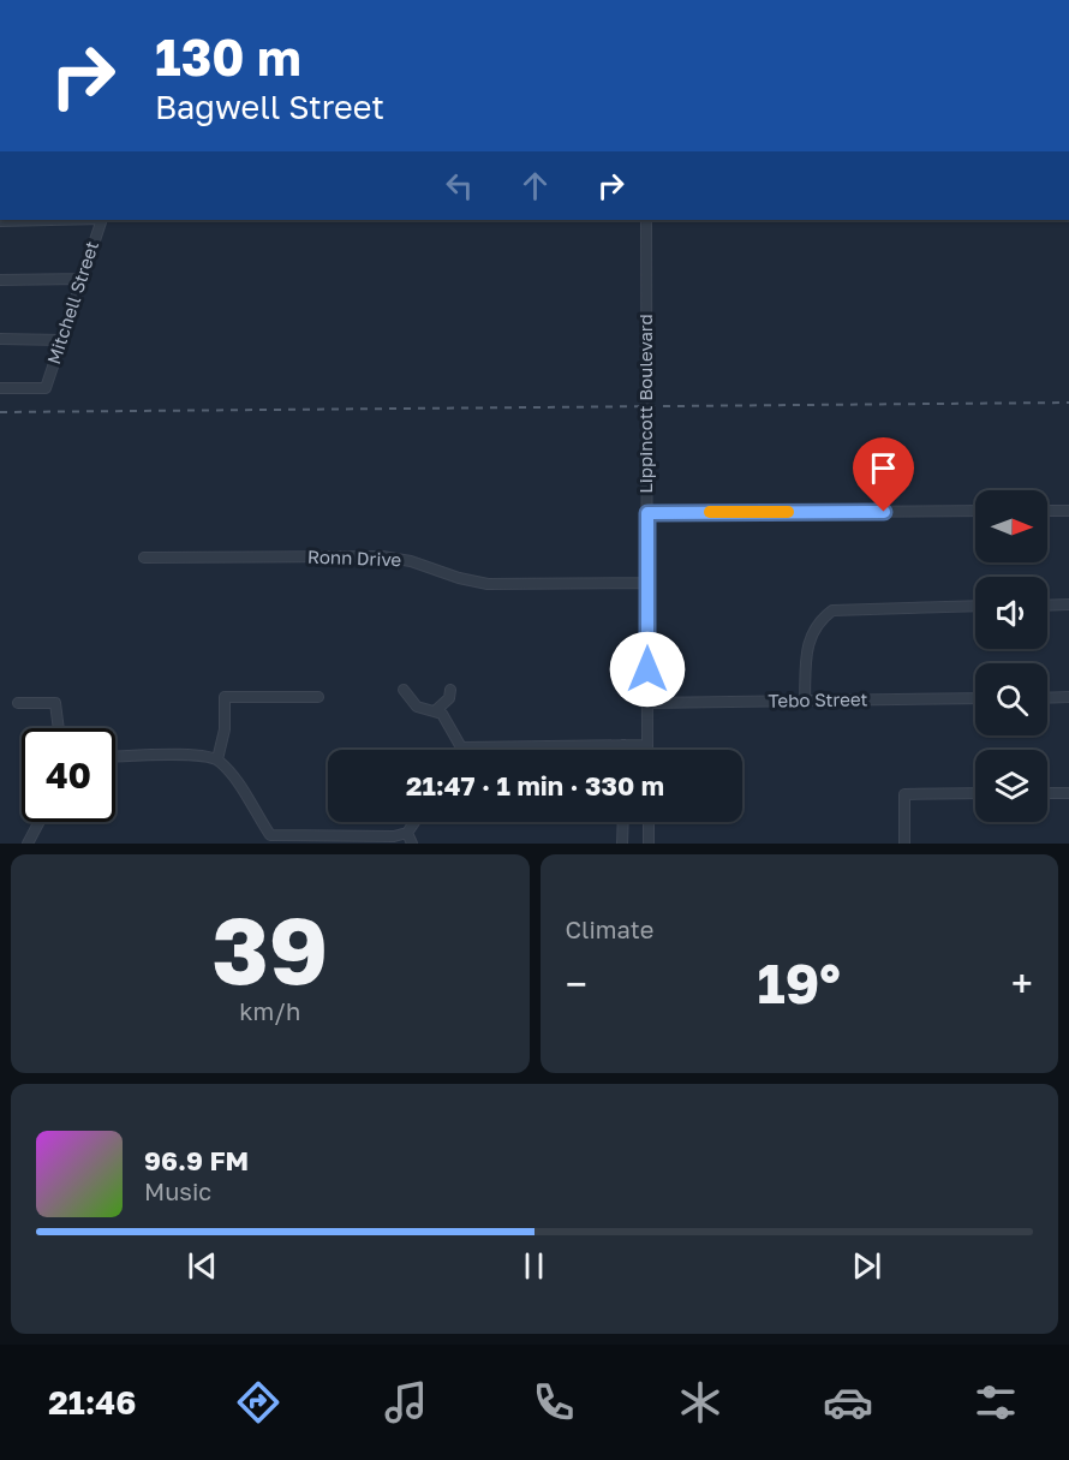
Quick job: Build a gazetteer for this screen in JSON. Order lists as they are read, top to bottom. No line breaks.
{"streets":{"street":["Mitchell Street","Lippincott Boulevard","Ronn Drive","Tebo Street"]},"crossings":[["Lippincott Boulevard","Ronn Drive"],["Lippincott Boulevard","Tebo Street"]],"north":"right","page":{"turn":["130 m","Bagwell Street"],"limit":"40","trip":"21:47 · 1 min · 330 m","tile":[["39","km/h"],"Climate"],"heat":["−","19°","+"],"song":["96.9 FM","Music"],"tabs":"21:46"}}
